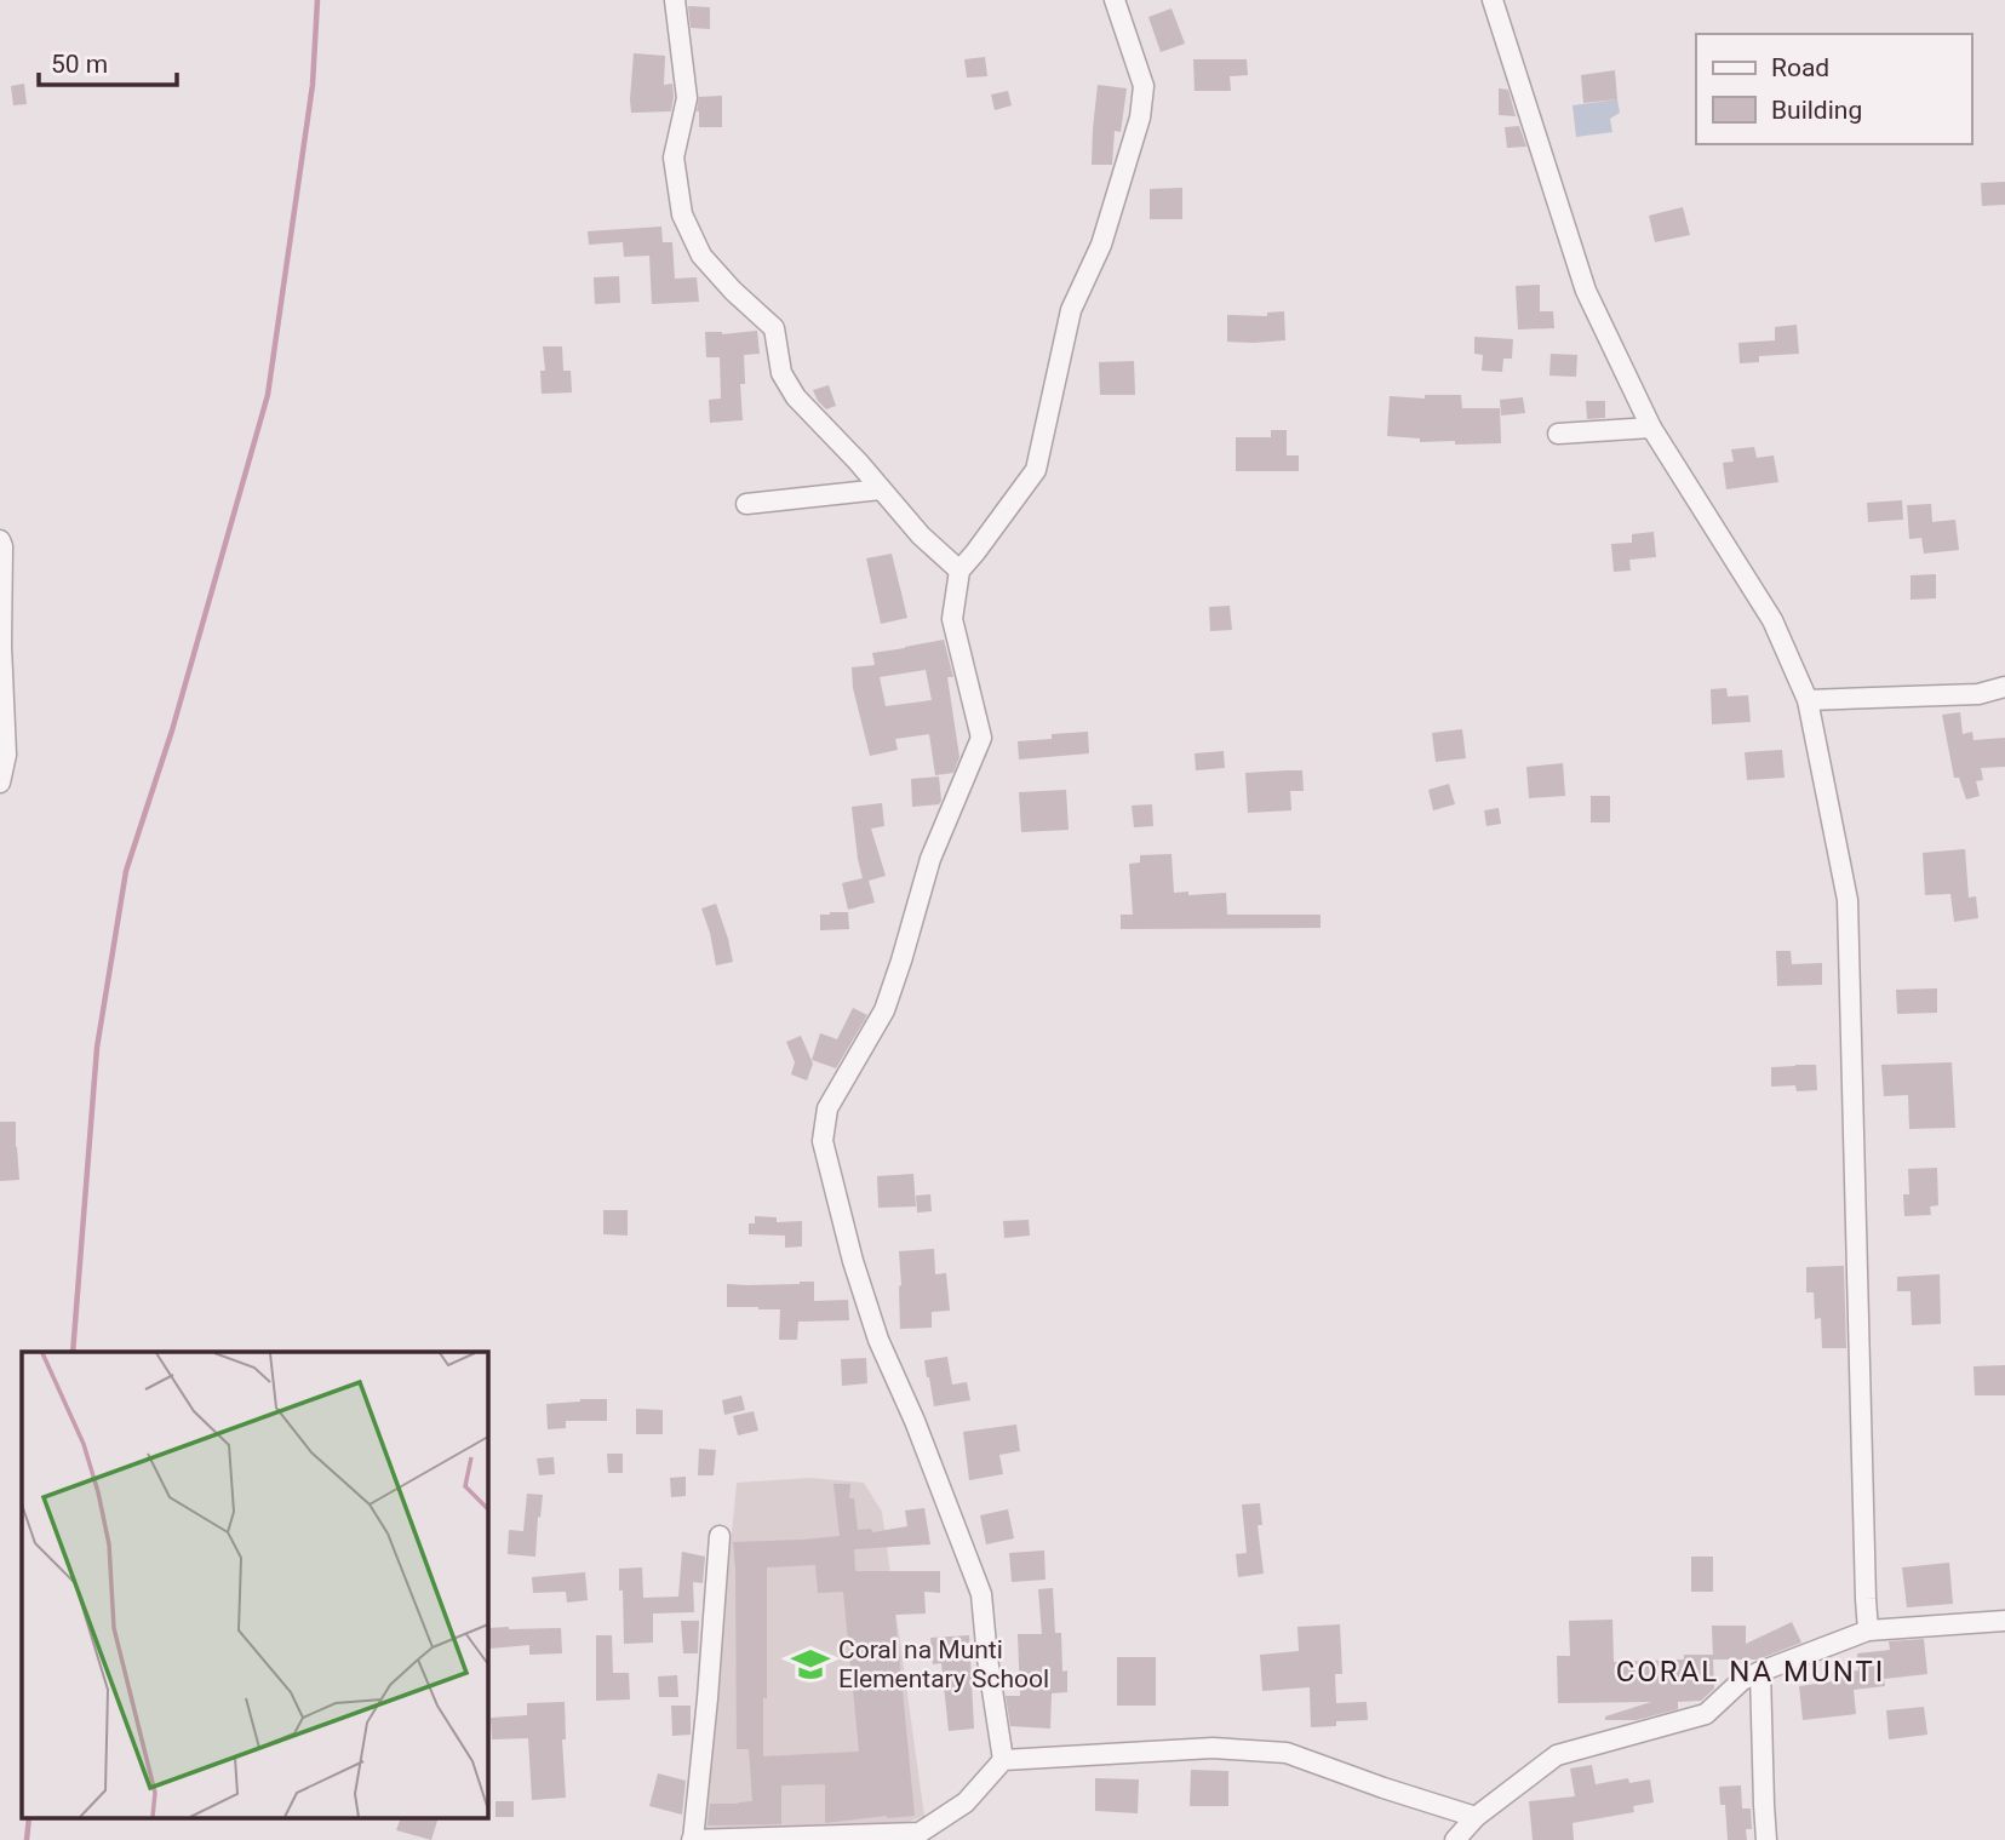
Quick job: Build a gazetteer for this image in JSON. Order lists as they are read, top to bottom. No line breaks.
{"districts":["CORAL NA MUNTI"],"places":{"school or university":["Coral na Munti Elementary School"]},"legend":["Road","Building"],"scale_bar":"50 m"}
